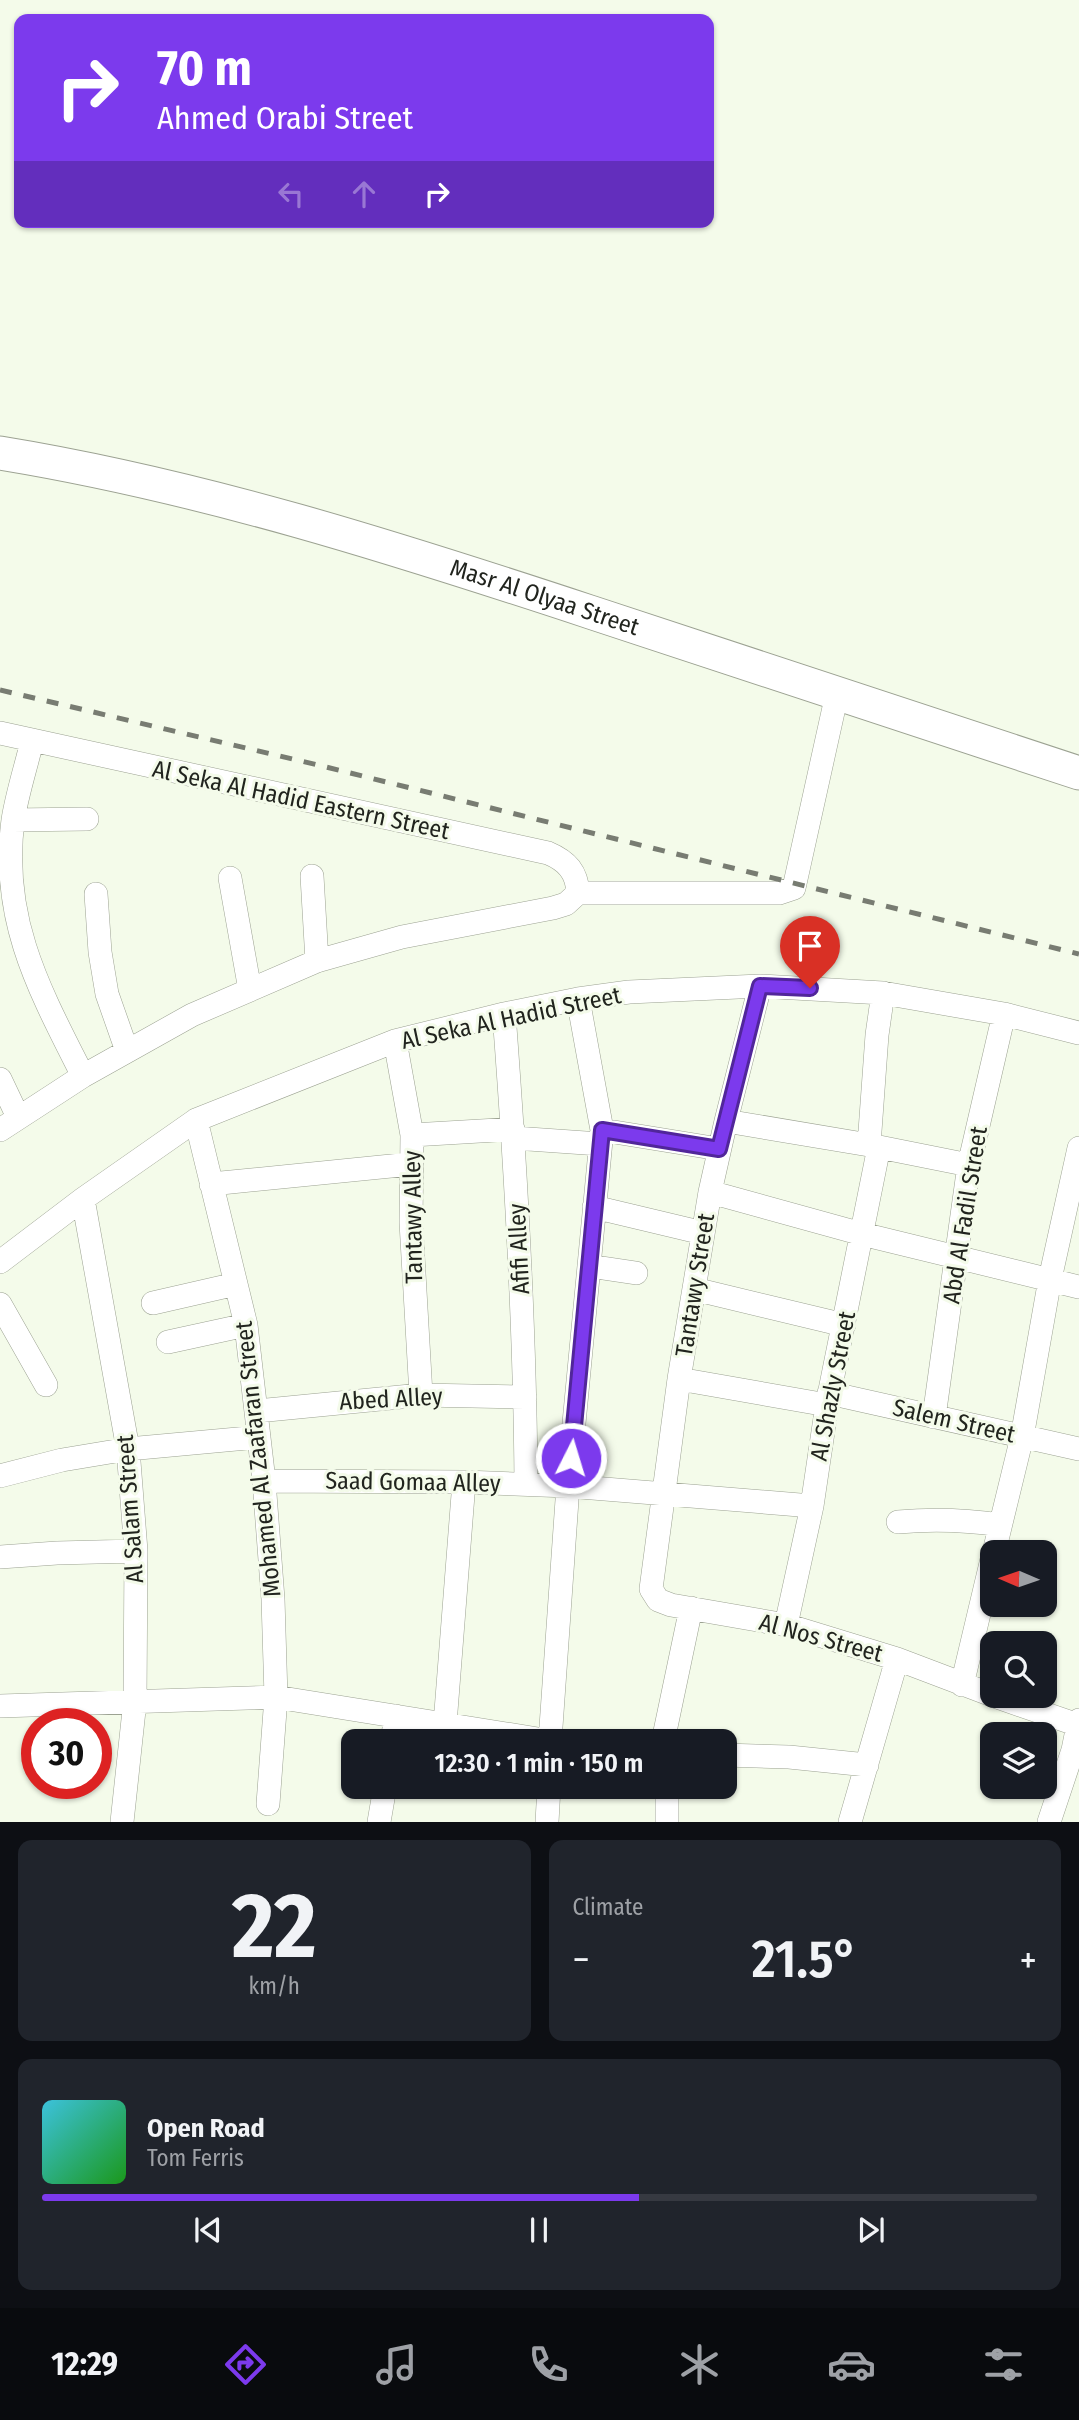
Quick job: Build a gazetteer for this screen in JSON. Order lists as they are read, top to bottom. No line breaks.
{"streets":{"street":["Masr Al Olyaa Street","Al Seka Al Hadid Eastern Street","Al Seka Al Hadid Street","Abd Al Fadil Street","Tantawy Alley","Afifi Alley","Tantawy Street","Al Shazly Street","Abed Alley","Salem Street","Mohamed Al Zaafaran Street","Saad Gomaa Alley","Al Salam Street","Al Nos Street"]},"crossings":[["Al Seka Al Hadid Street","Abd Al Fadil Street"],["Al Seka Al Hadid Street","Tantawy Alley"],["Al Seka Al Hadid Street","Afifi Alley"],["Al Seka Al Hadid Street","Tantawy Street"],["Al Seka Al Hadid Street","Al Shazly Street"],["Al Seka Al Hadid Street","Mohamed Al Zaafaran Street"],["Al Seka Al Hadid Street","Al Salam Street"],["Abd Al Fadil Street","Salem Street"],["Tantawy Alley","Abed Alley"],["Afifi Alley","Abed Alley"],["Afifi Alley","Saad Gomaa Alley"],["Tantawy Street","Salem Street"],["Tantawy Street","Saad Gomaa Alley"],["Tantawy Street","Al Nos Street"],["Al Shazly Street","Salem Street"],["Al Shazly Street","Saad Gomaa Alley"],["Al Shazly Street","Al Nos Street"],["Abed Alley","Mohamed Al Zaafaran Street"],["Mohamed Al Zaafaran Street","Saad Gomaa Alley"]],"north":"left","page":{"turn":["70 m","Ahmed Orabi Street"],"limit":"30","trip":"12:30 · 1 min · 150 m","tile":[["22","km/h"],"Climate"],"heat":["−","21.5°","+"],"song":["Open Road","Tom Ferris"],"tabs":"12:29"}}
